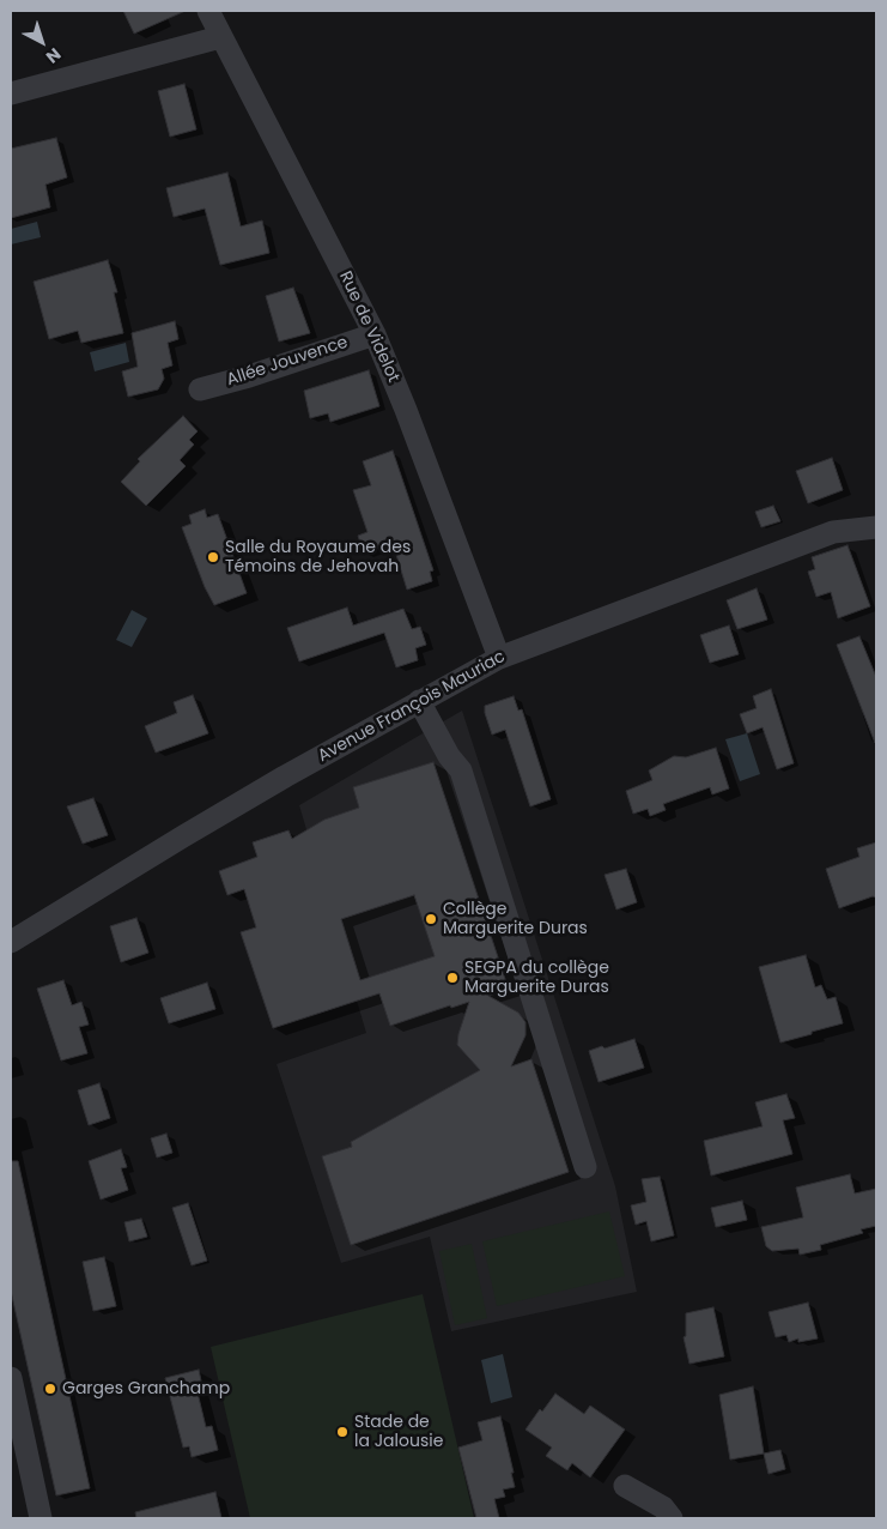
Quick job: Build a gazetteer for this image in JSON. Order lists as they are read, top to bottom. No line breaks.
{"streets":{"street":["Rue de Videlot","Allée Jouvence","Avenue François Mauriac"]},"crossings":[["Rue de Videlot","Allée Jouvence"],["Rue de Videlot","Avenue François Mauriac"]],"places":["Salle du Royaume des Témoins de Jehovah","Collège Marguerite Duras","SEGPA du collège Marguerite Duras","Garges Granchamp","Stade de la Jalousie"],"north":"bottom right"}
